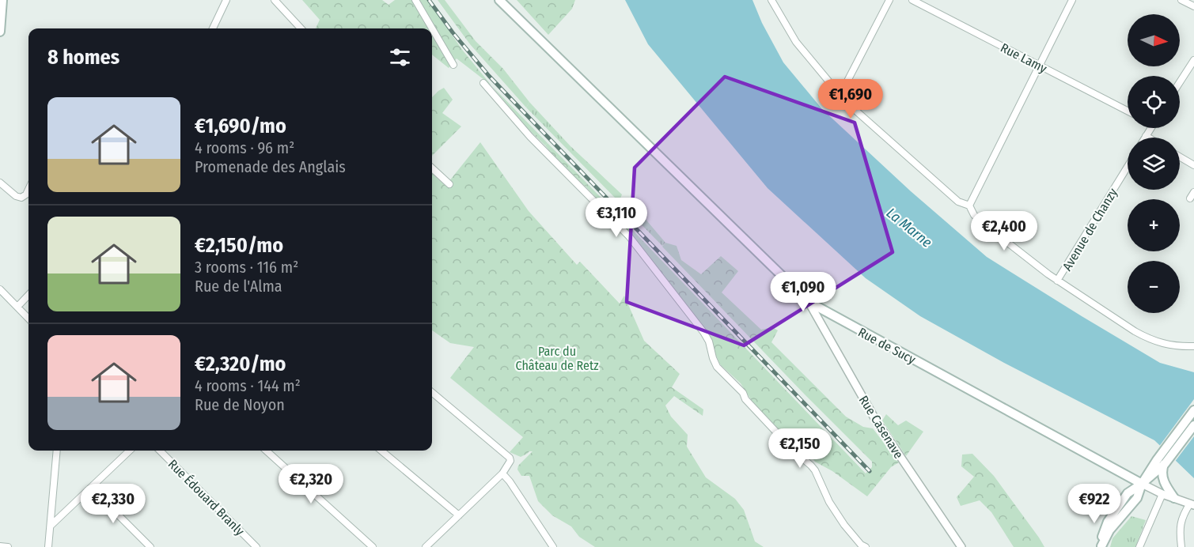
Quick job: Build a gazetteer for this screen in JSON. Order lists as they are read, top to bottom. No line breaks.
{"streets":{"main road":["Rue de Sucy"],"street":["Rue Lamy","Avenue de Chanzy","Rue Casenave","Rue Édouard Branly"]},"crossings":[["Rue de Sucy","Rue Casenave"]],"water":["La Marne"],"parks":["Parc du Château de Retz"],"north":"right","page":{"map_buttons":["+","−"],"heading":"8 homes","price":["€1,690","€3,110","€2,400","€1,090","€2,150","€2,320","€2,330","€922"],"list":[{"name":"€1,690/mo","note":"4 rooms · 96 m² · Promenade des Anglais"},{"name":"€2,150/mo","note":"3 rooms · 116 m² · Rue de l'Alma"},{"name":"€2,320/mo","note":"4 rooms · 144 m² · Rue de Noyon"}]}}
